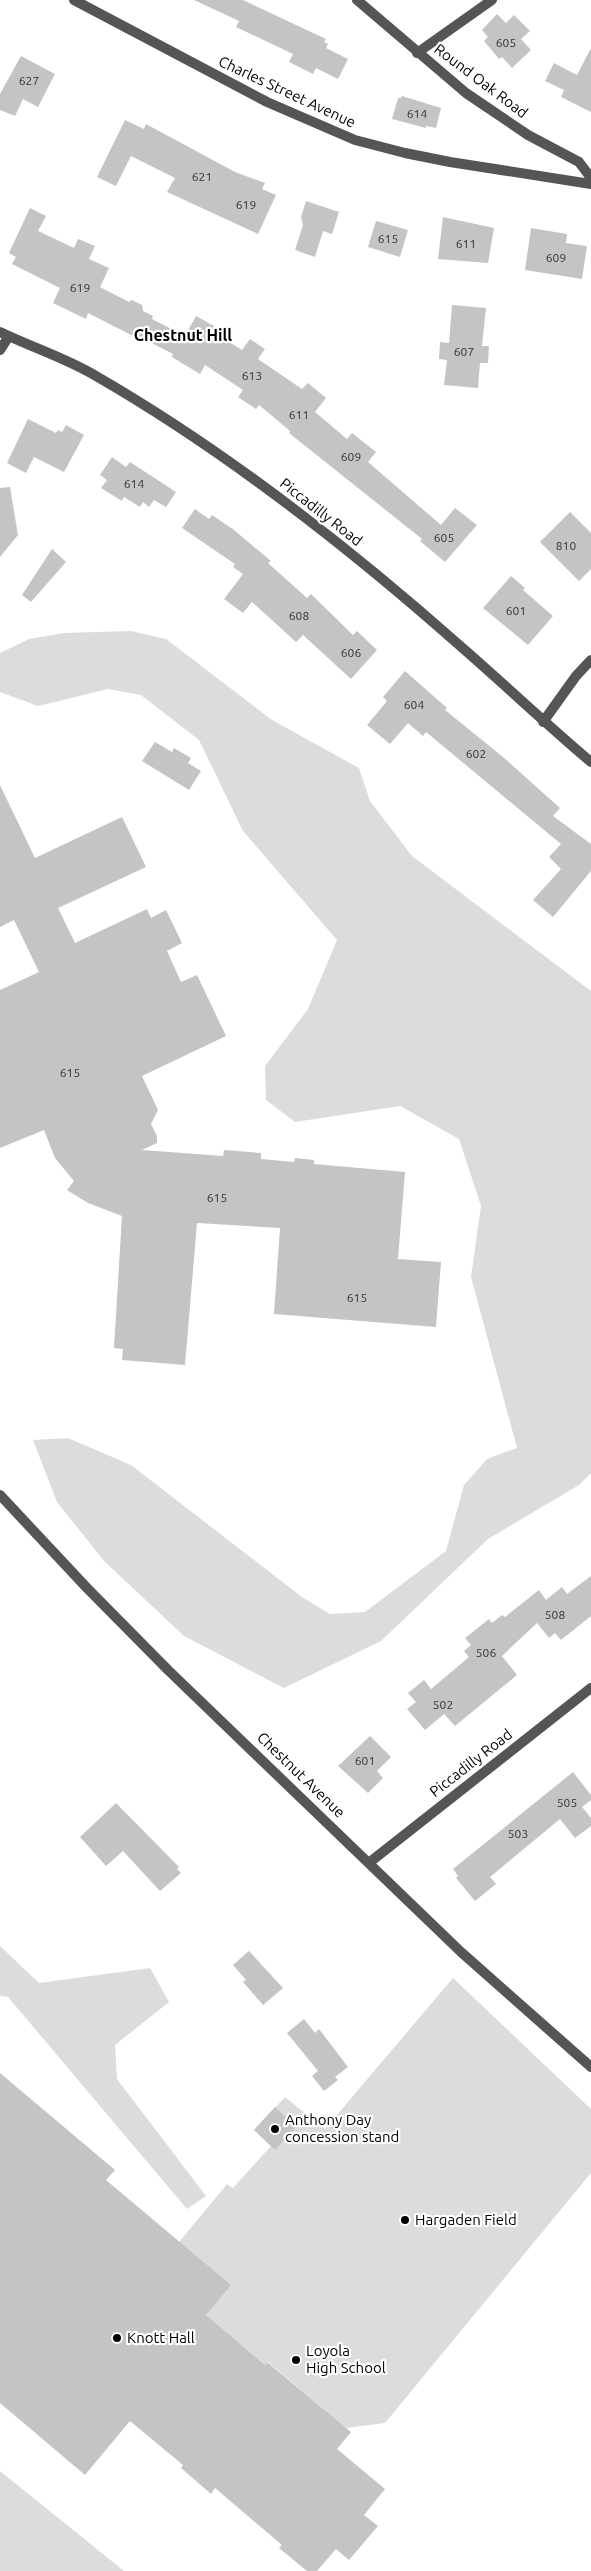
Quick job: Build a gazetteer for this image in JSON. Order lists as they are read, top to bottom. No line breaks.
{"streets":{"street":["Round Oak Road","Charles Street Avenue","Piccadilly Road","Chestnut Avenue"]},"crossings":[["Piccadilly Road","Chestnut Avenue"]],"districts":["Chestnut Hill"],"places":["Anthony Day concession stand","Hargaden Field","Knott Hall","Loyola High School"],"house_numbers":["605","627","614","621","619","615","611","609","619","607","613","611","609","614","605","810","601","608","606","604","602","615","615","615","508","506","502","601","505","503"]}
